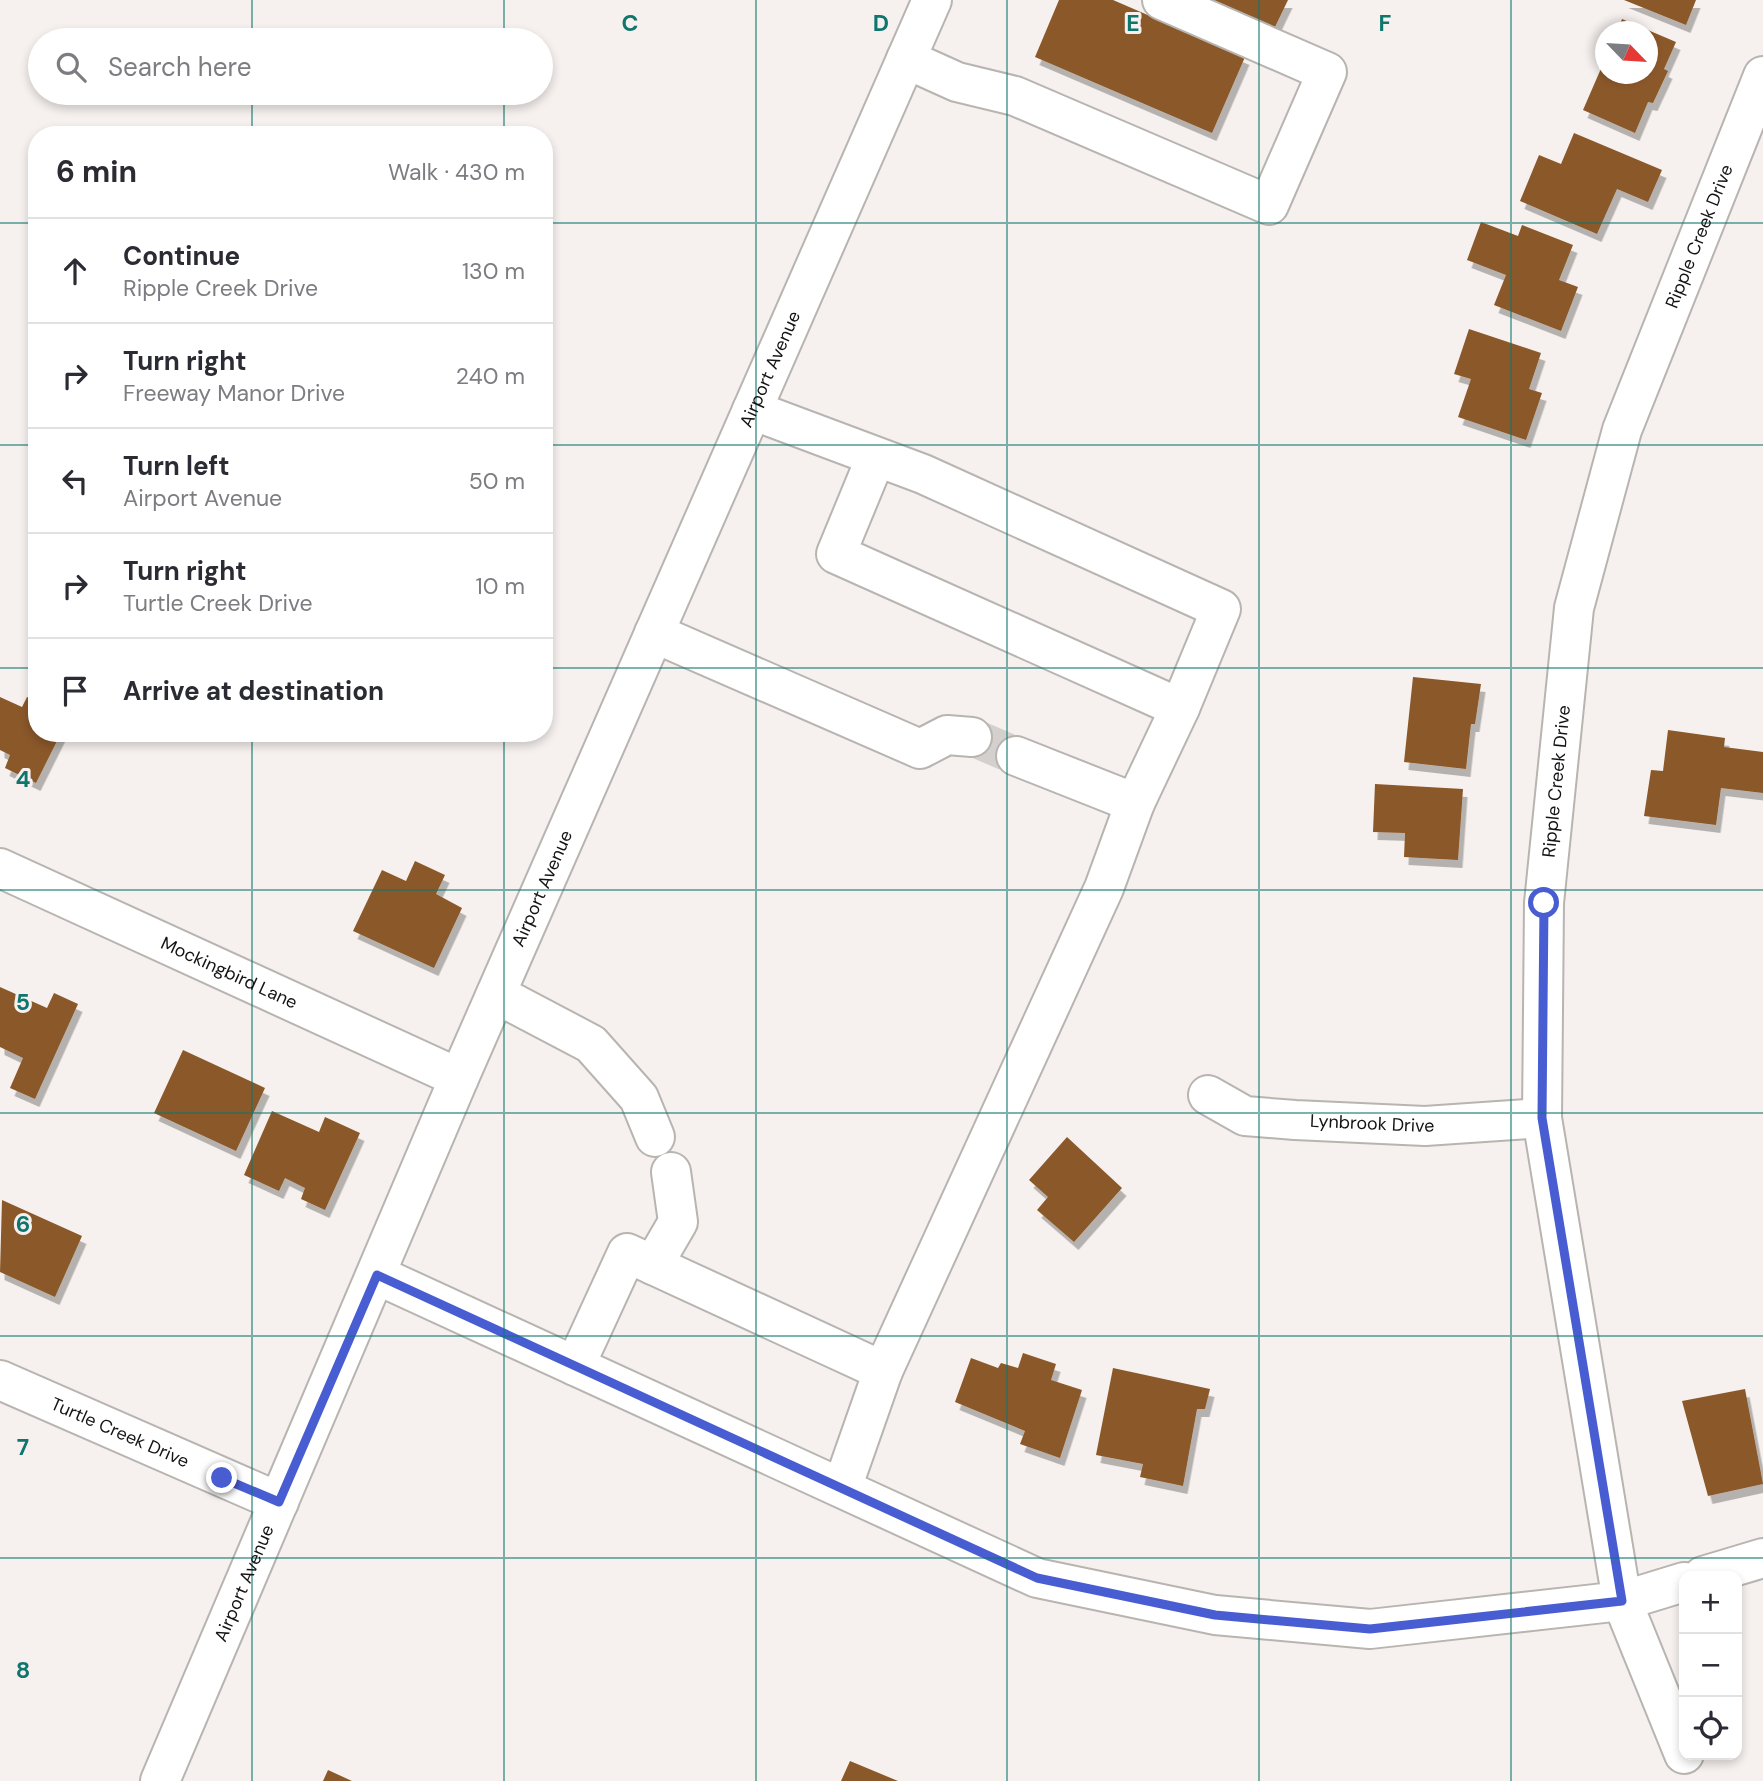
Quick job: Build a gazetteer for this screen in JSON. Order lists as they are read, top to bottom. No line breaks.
{"streets":{"street":["Ripple Creek Drive","Airport Avenue","Mockingbird Lane","Lynbrook Drive","Turtle Creek Drive"]},"crossings":[["Ripple Creek Drive","Lynbrook Drive"],["Airport Avenue","Mockingbird Lane"],["Airport Avenue","Turtle Creek Drive"]],"north":"bottom right","page":{"search":"Search here","heading":["6 min","Walk · 430 m"],"list":[["Continue","Ripple Creek Drive","130 m"],["Turn right","Freeway Manor Drive","240 m"],["Turn left","Airport Avenue","50 m"],["Turn right","Turtle Creek Drive","10 m"],"Arrive at destination"],"map_buttons":["+","−"]},"grid":{"columns":["C","D","E","F"],"rows":["4","5","6","7","8"]}}
